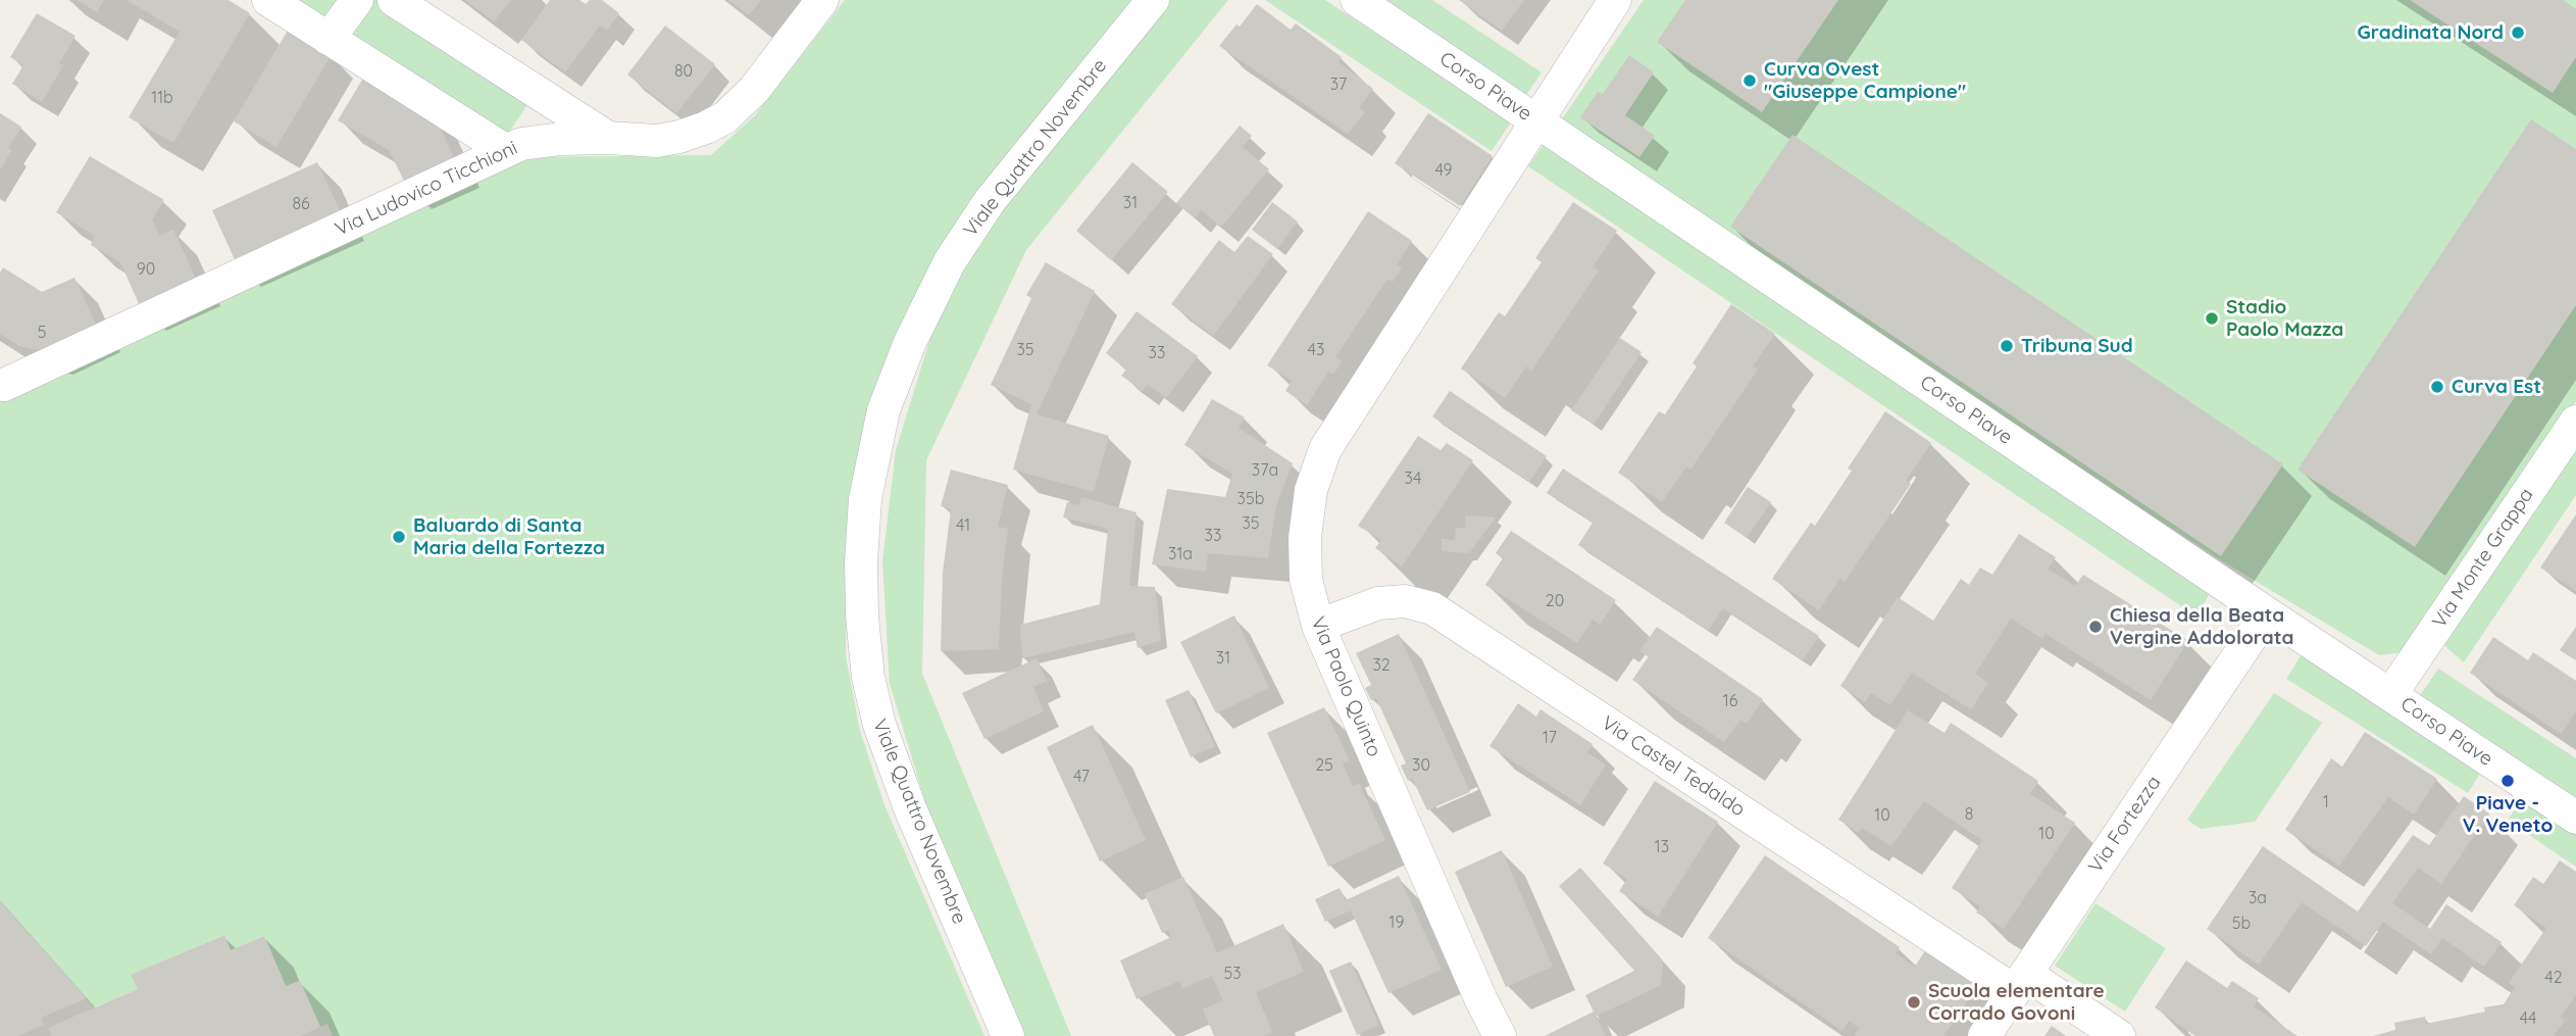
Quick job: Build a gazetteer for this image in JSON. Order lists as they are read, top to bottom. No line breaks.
{"streets":{"street":["Corso Piave","Viale Quattro Novembre","Via Ludovico Ticchioni","Via Monte Grappa","Via Paolo Quinto","Via Castel Tedaldo","Via Fortezza"]},"crossings":[["Corso Piave","Via Monte Grappa"],["Corso Piave","Via Paolo Quinto"],["Corso Piave","Via Fortezza"],["Via Paolo Quinto","Via Castel Tedaldo"],["Via Castel Tedaldo","Via Fortezza"]],"places":["Gradinata Nord","Curva Ovest \"Giuseppe Campione\"","Stadio Paolo Mazza","Tribuna Sud","Curva Est","Baluardo di Santa Maria della Fortezza","Chiesa della Beata Vergine Addolorata","Piave - V. Veneto","Scuola elementare Corrado Govoni"],"house_numbers":["80","37","11b","49","31","86","90","5","35","43","33","37a","34","35b","35","41","33","31a","20","31","32","16","17","25","30","47","1","8","10","10","13","3a","19","5b","53","42","44"]}
